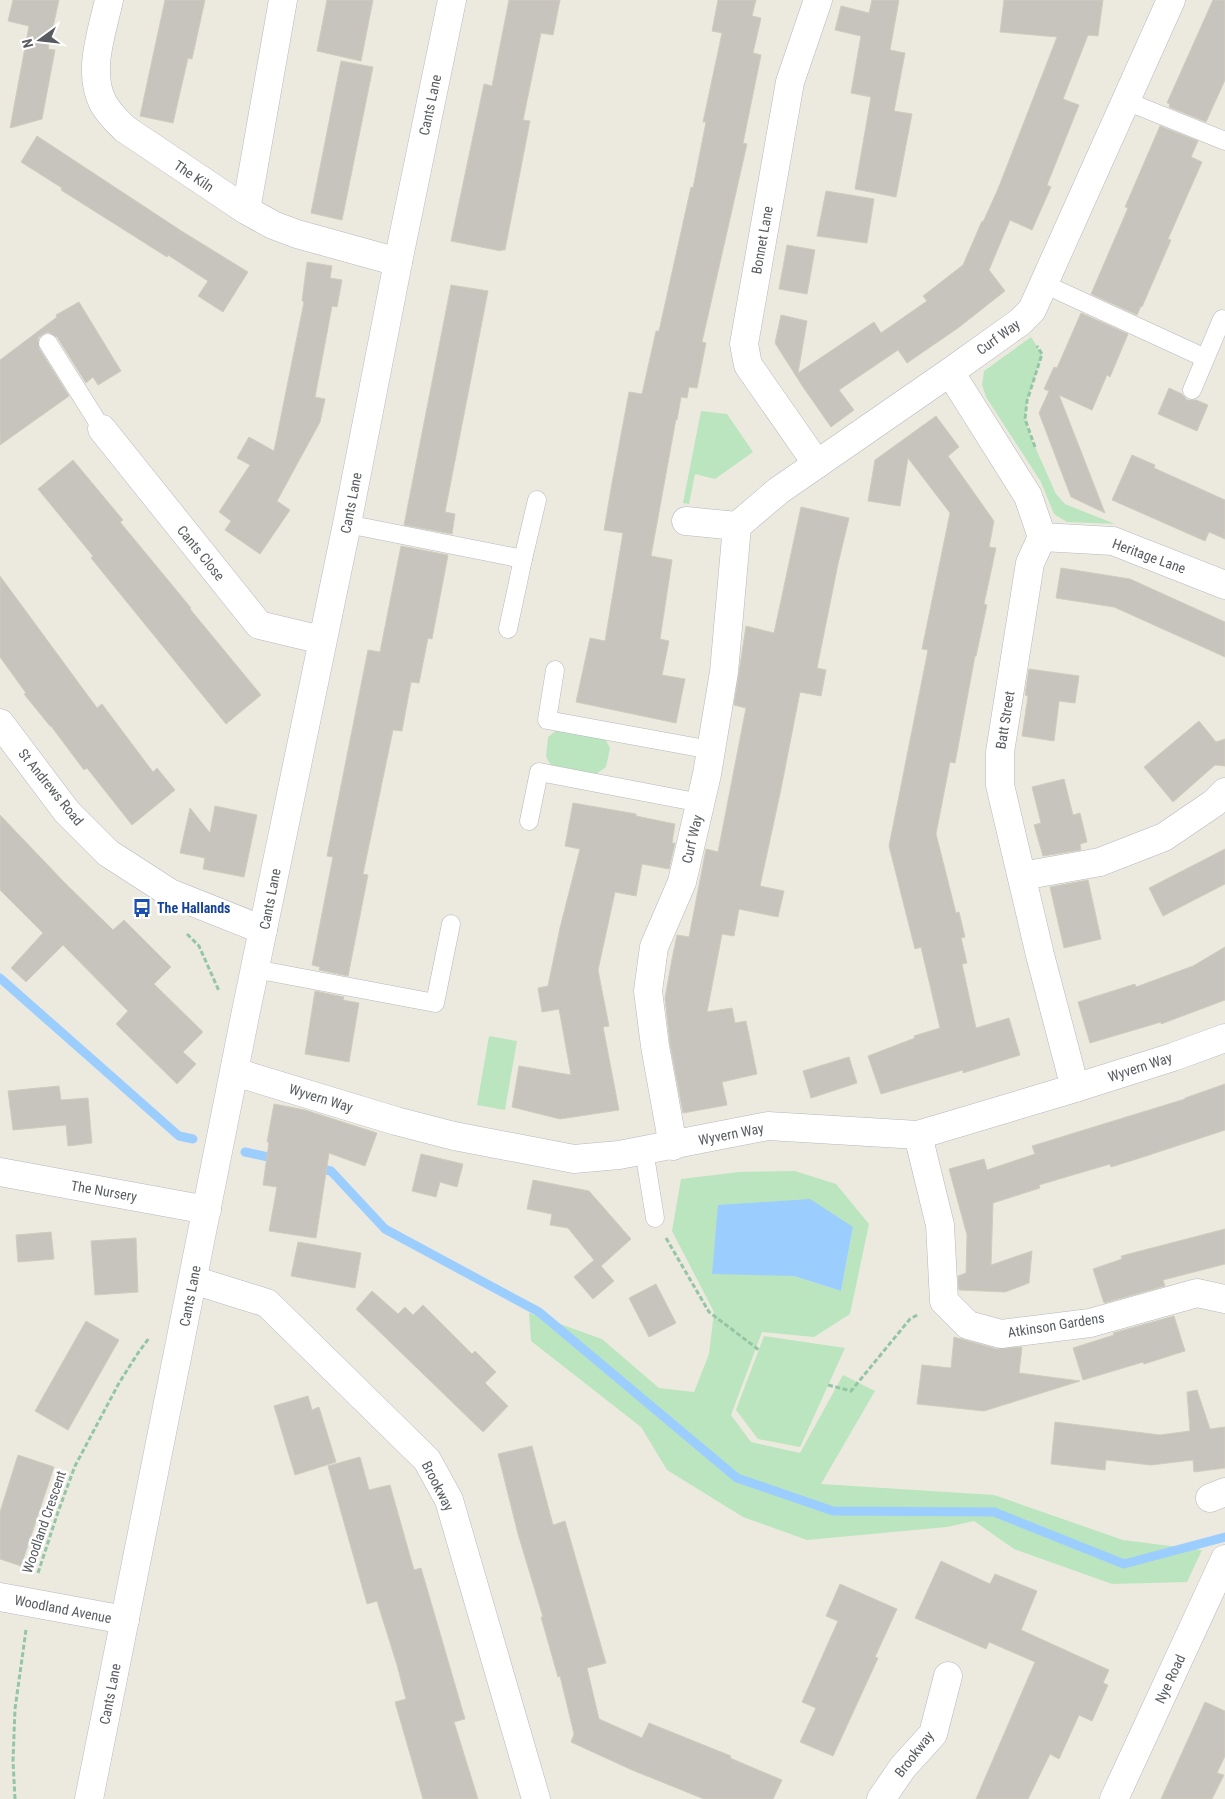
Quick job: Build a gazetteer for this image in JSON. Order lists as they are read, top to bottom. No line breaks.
{"streets":{"street":["Cants Lane","The Kiln","Bonnet Lane","Curf Way","Cants Close","Heritage Lane","Batt Street","St Andrews Road","Wyvern Way","The Nursery","Atkinson Gardens","Brookway","Woodland Avenue","Nye Road"],"path":["Woodland Crescent"]},"crossings":[["Cants Lane","The Kiln"],["Cants Lane","Cants Close"],["Cants Lane","St Andrews Road"],["Cants Lane","Wyvern Way"],["Cants Lane","The Nursery"],["Cants Lane","Brookway"],["Cants Lane","Woodland Crescent"],["Cants Lane","Woodland Avenue"],["Bonnet Lane","Curf Way"],["Curf Way","Wyvern Way"],["Heritage Lane","Batt Street"],["Batt Street","Wyvern Way"],["Woodland Crescent","Woodland Avenue"]],"places":{"bus stop":["The Hallands"]},"north":"left"}
